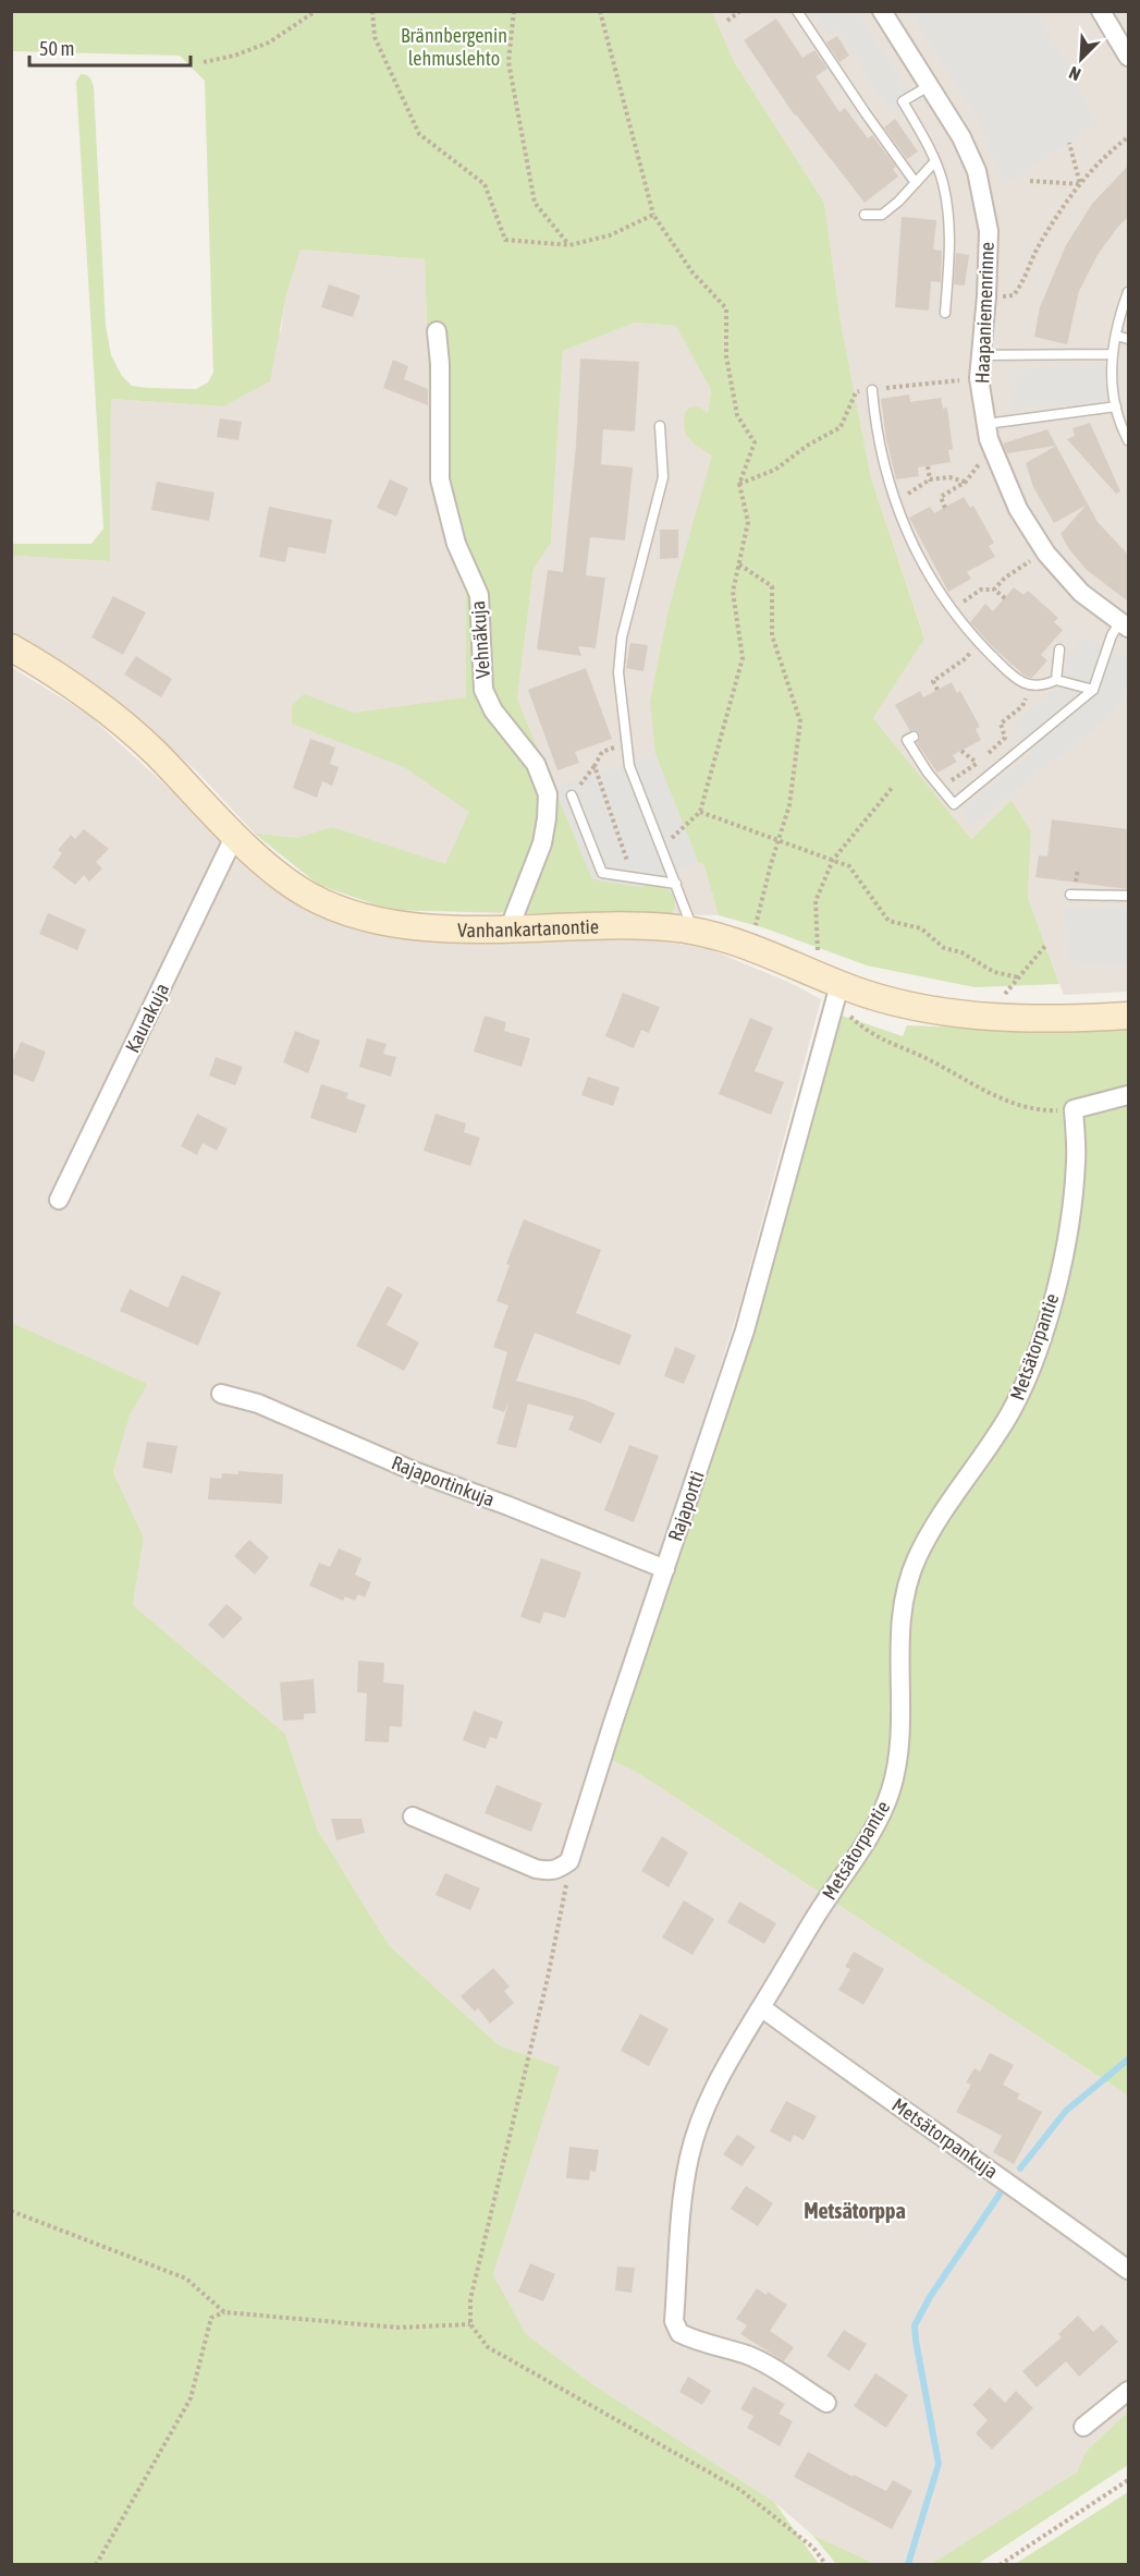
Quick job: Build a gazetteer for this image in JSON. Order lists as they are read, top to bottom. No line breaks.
{"streets":{"street":["Haapaniemenrinne","Vehnäkuja","Vanhankartanontie","Kaurakuja","Metsätorpantie","Rajaportinkuja","Rajaportti","Metsätorpankuja"]},"crossings":[["Vehnäkuja","Vanhankartanontie"],["Vanhankartanontie","Kaurakuja"],["Vanhankartanontie","Rajaportti"],["Metsätorpantie","Metsätorpankuja"],["Rajaportinkuja","Rajaportti"]],"districts":["Metsätorppa"],"parks":["Brännbergenin lehmuslehto"],"scale_bar":"50 m","north":"bottom left"}
